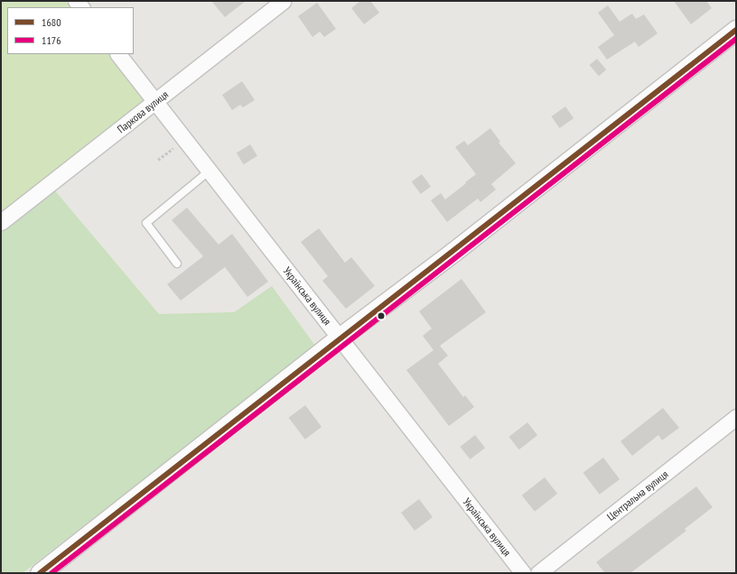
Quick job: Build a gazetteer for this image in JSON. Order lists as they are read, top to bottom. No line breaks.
{"streets":{"street":["Паркова вулиця","Українська вулиця","Центральна вулиця"]},"crossings":[["Паркова вулиця","Українська вулиця"]],"lines":["transit line 1680","transit line 1176"],"legend":["1680","1176"]}
